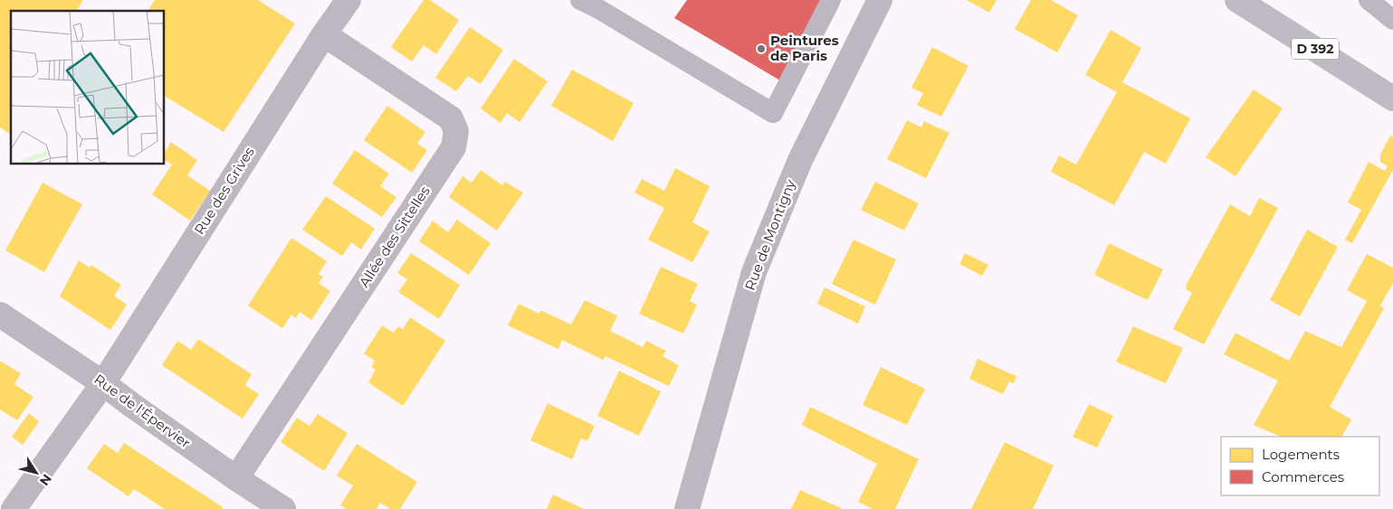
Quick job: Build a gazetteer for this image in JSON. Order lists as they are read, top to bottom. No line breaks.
{"streets":{"main road":["D 392"],"street":["Rue des Grives","Rue de Montigny","Allée des Sittelles","Rue de l'Épervier"]},"crossings":[["Rue des Grives","Allée des Sittelles"],["Rue des Grives","Rue de l'Épervier"],["Allée des Sittelles","Rue de l'Épervier"]],"places":["Peintures de Paris"],"legend":["Logements","Commerces"],"north":"bottom right"}
